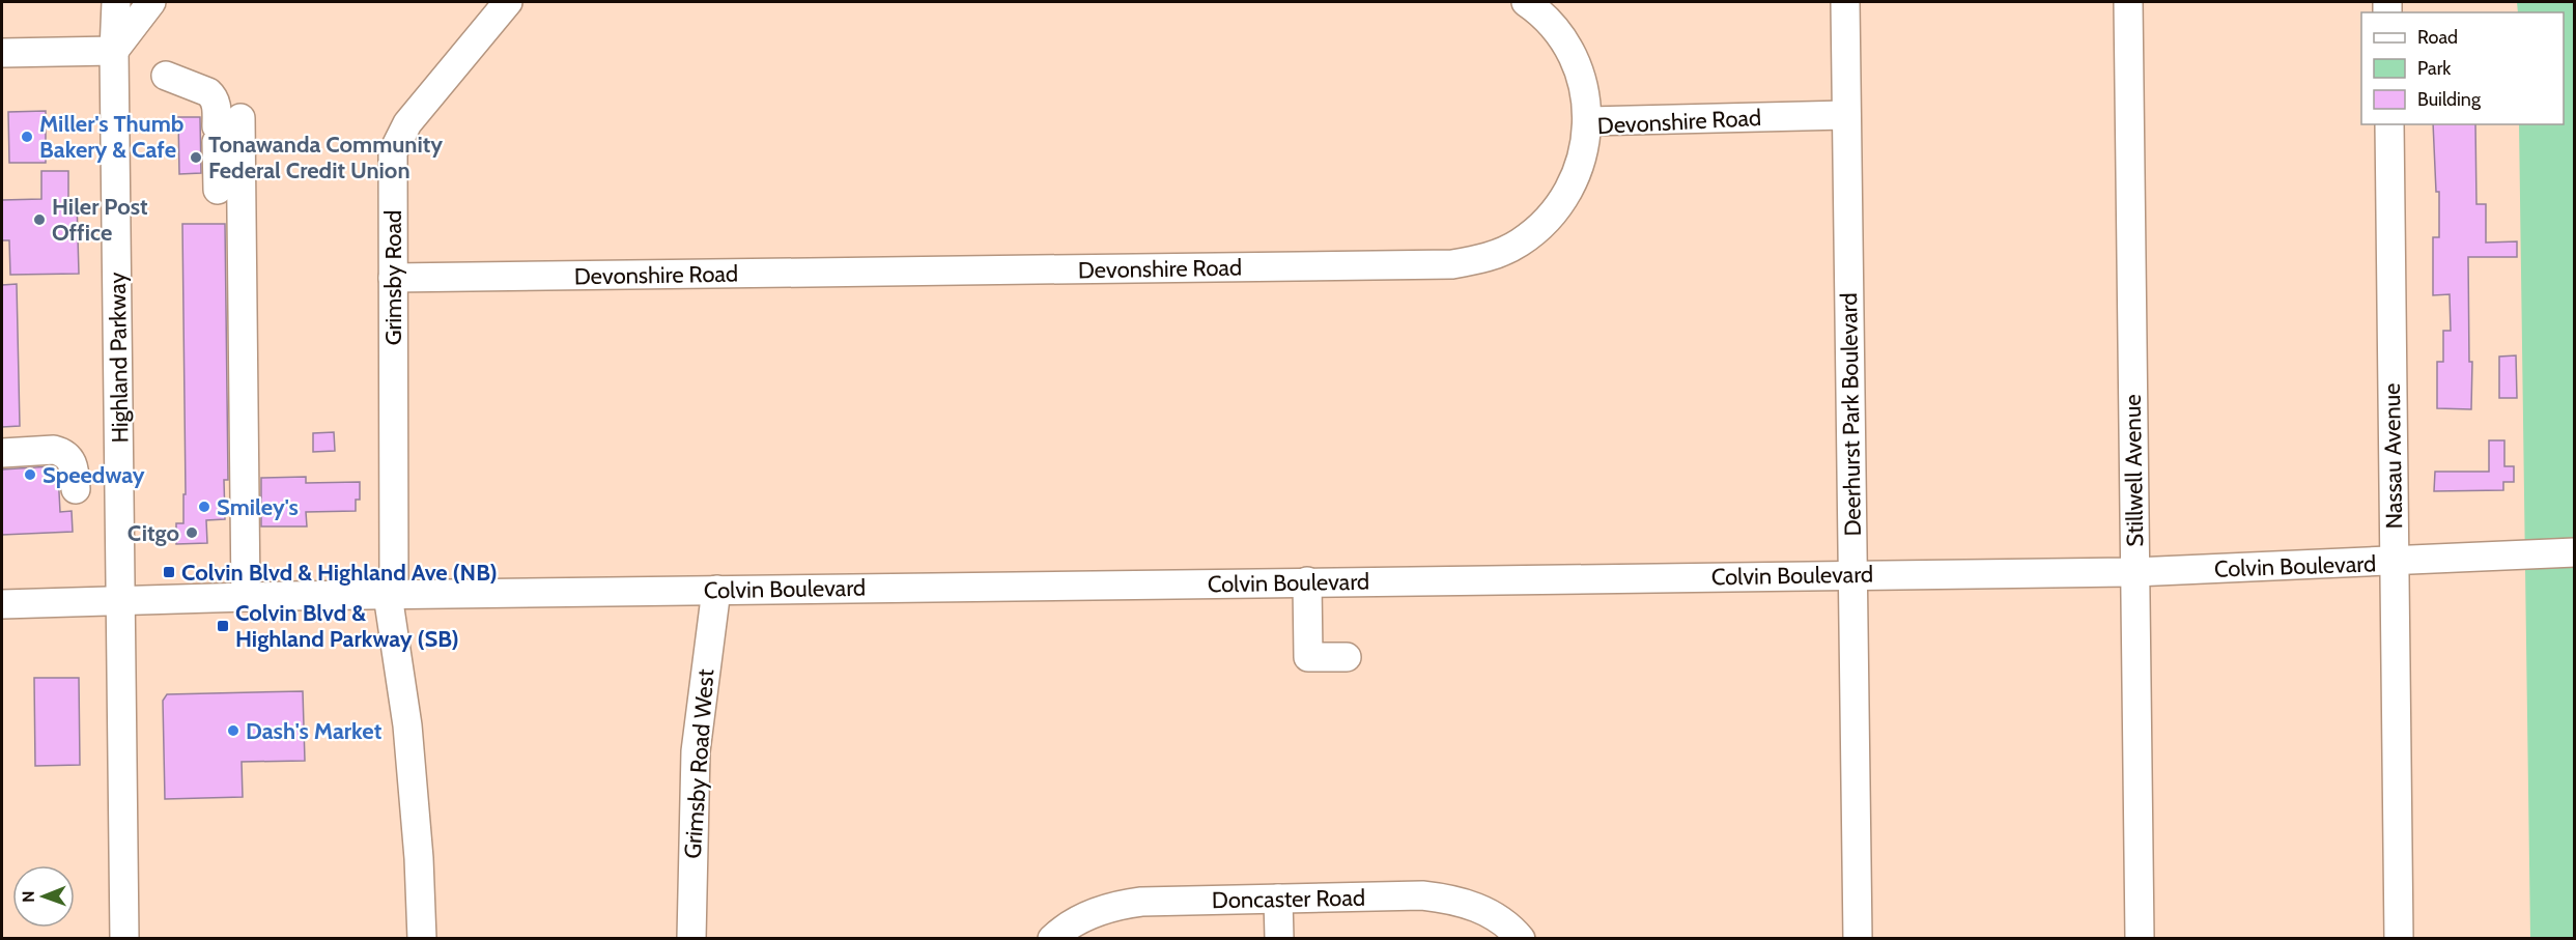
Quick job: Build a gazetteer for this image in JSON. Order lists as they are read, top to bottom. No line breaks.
{"streets":{"street":["Devonshire Road","Grimsby Road","Highland Parkway","Deerhurst Park Boulevard","Nassau Avenue","Stillwell Avenue","Colvin Boulevard","Grimsby Road West","Doncaster Road"]},"crossings":[["Devonshire Road","Grimsby Road"],["Devonshire Road","Deerhurst Park Boulevard"],["Grimsby Road","Colvin Boulevard"],["Highland Parkway","Colvin Boulevard"],["Deerhurst Park Boulevard","Colvin Boulevard"],["Nassau Avenue","Colvin Boulevard"],["Stillwell Avenue","Colvin Boulevard"],["Colvin Boulevard","Grimsby Road West"]],"places":{"other":["Miller's Thumb Bakery & Cafe","Tonawanda Community Federal Credit Union","Hiler Post Office","Speedway","Smiley's","Citgo","Dash's Market"],"transit":["Colvin Blvd & Highland Ave (NB)","Colvin Blvd & Highland Parkway (SB)"]},"legend":["Road","Park","Building"],"north":"left"}
